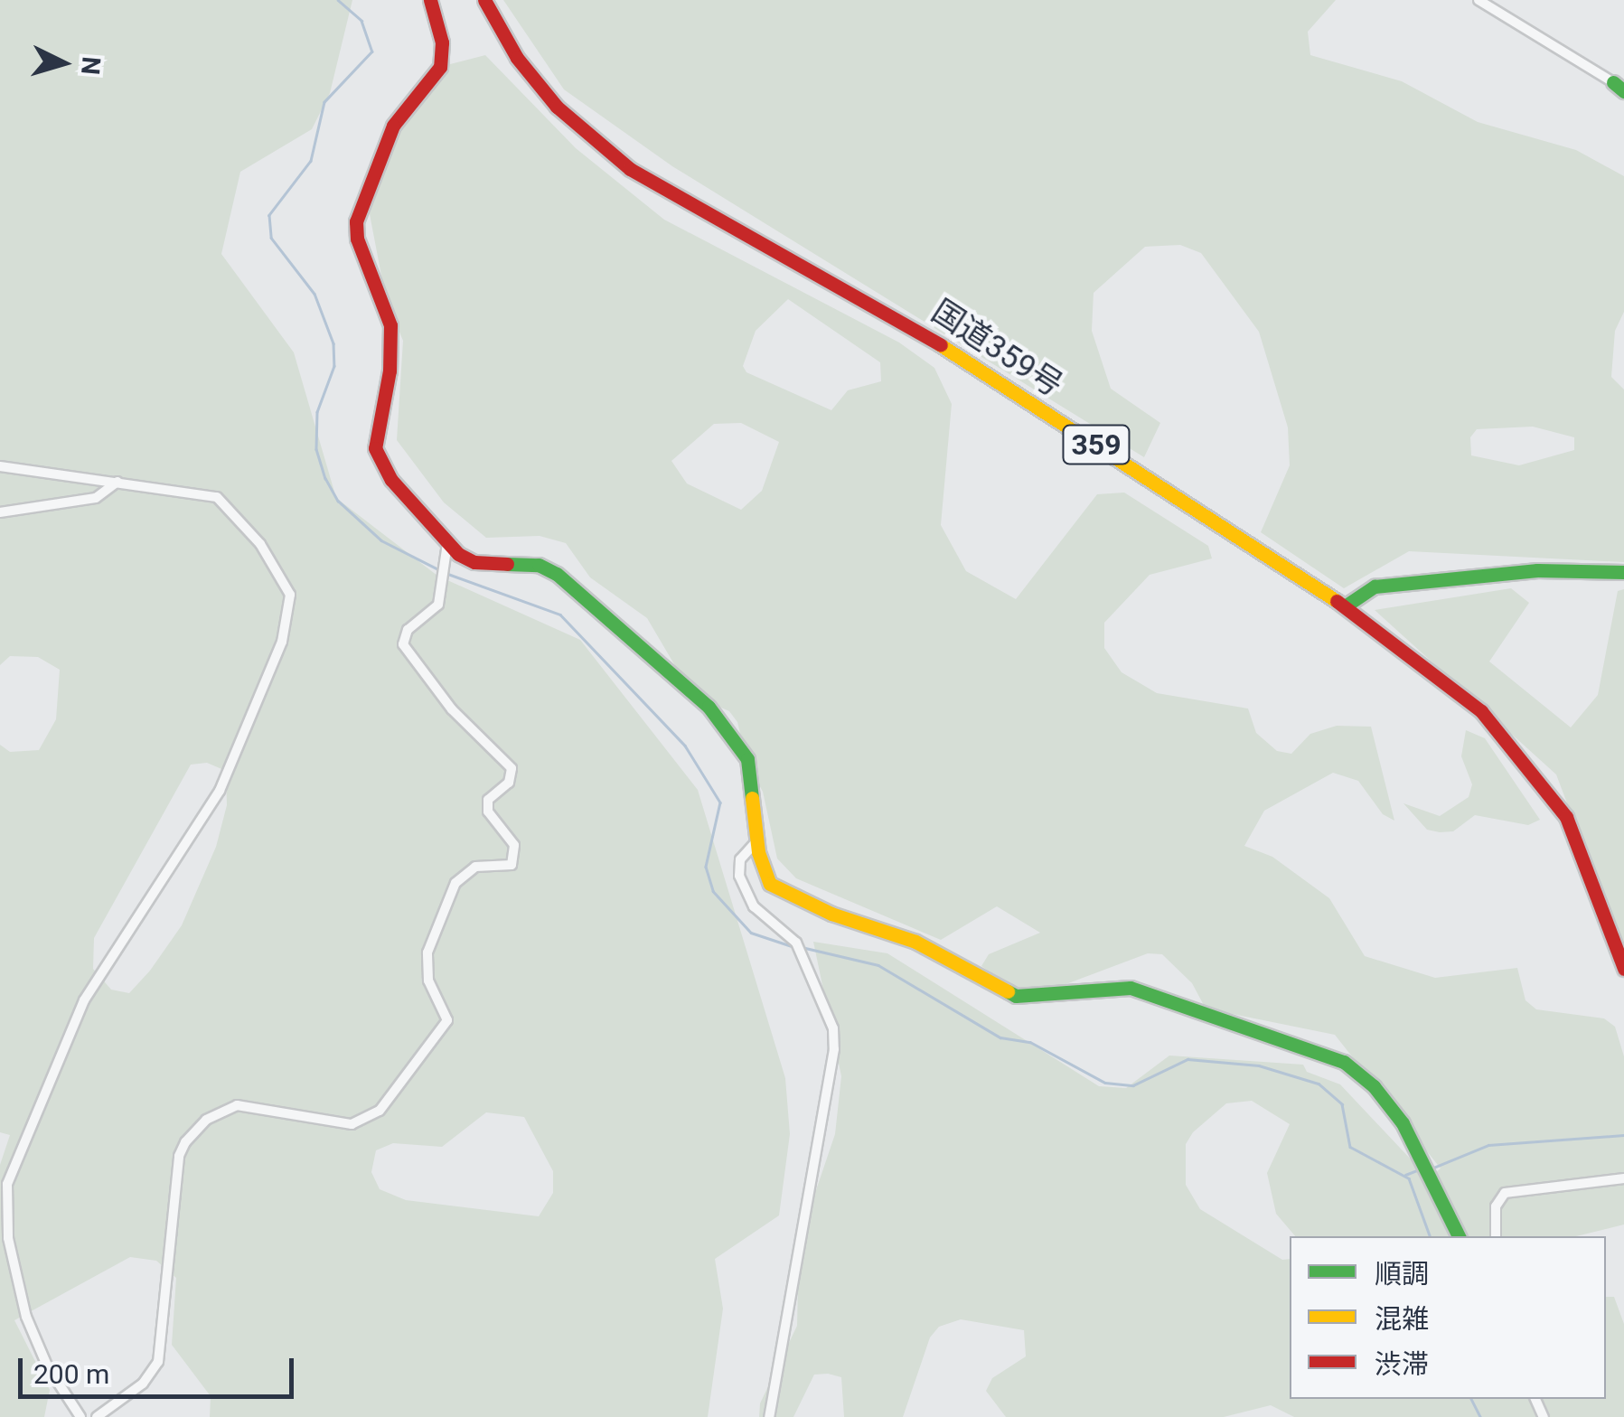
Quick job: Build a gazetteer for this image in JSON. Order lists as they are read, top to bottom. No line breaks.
{"streets":{"main road":["国道359号","359"]},"legend":["順調","混雑","渋滞"],"scale_bar":"200 m","north":"right"}
